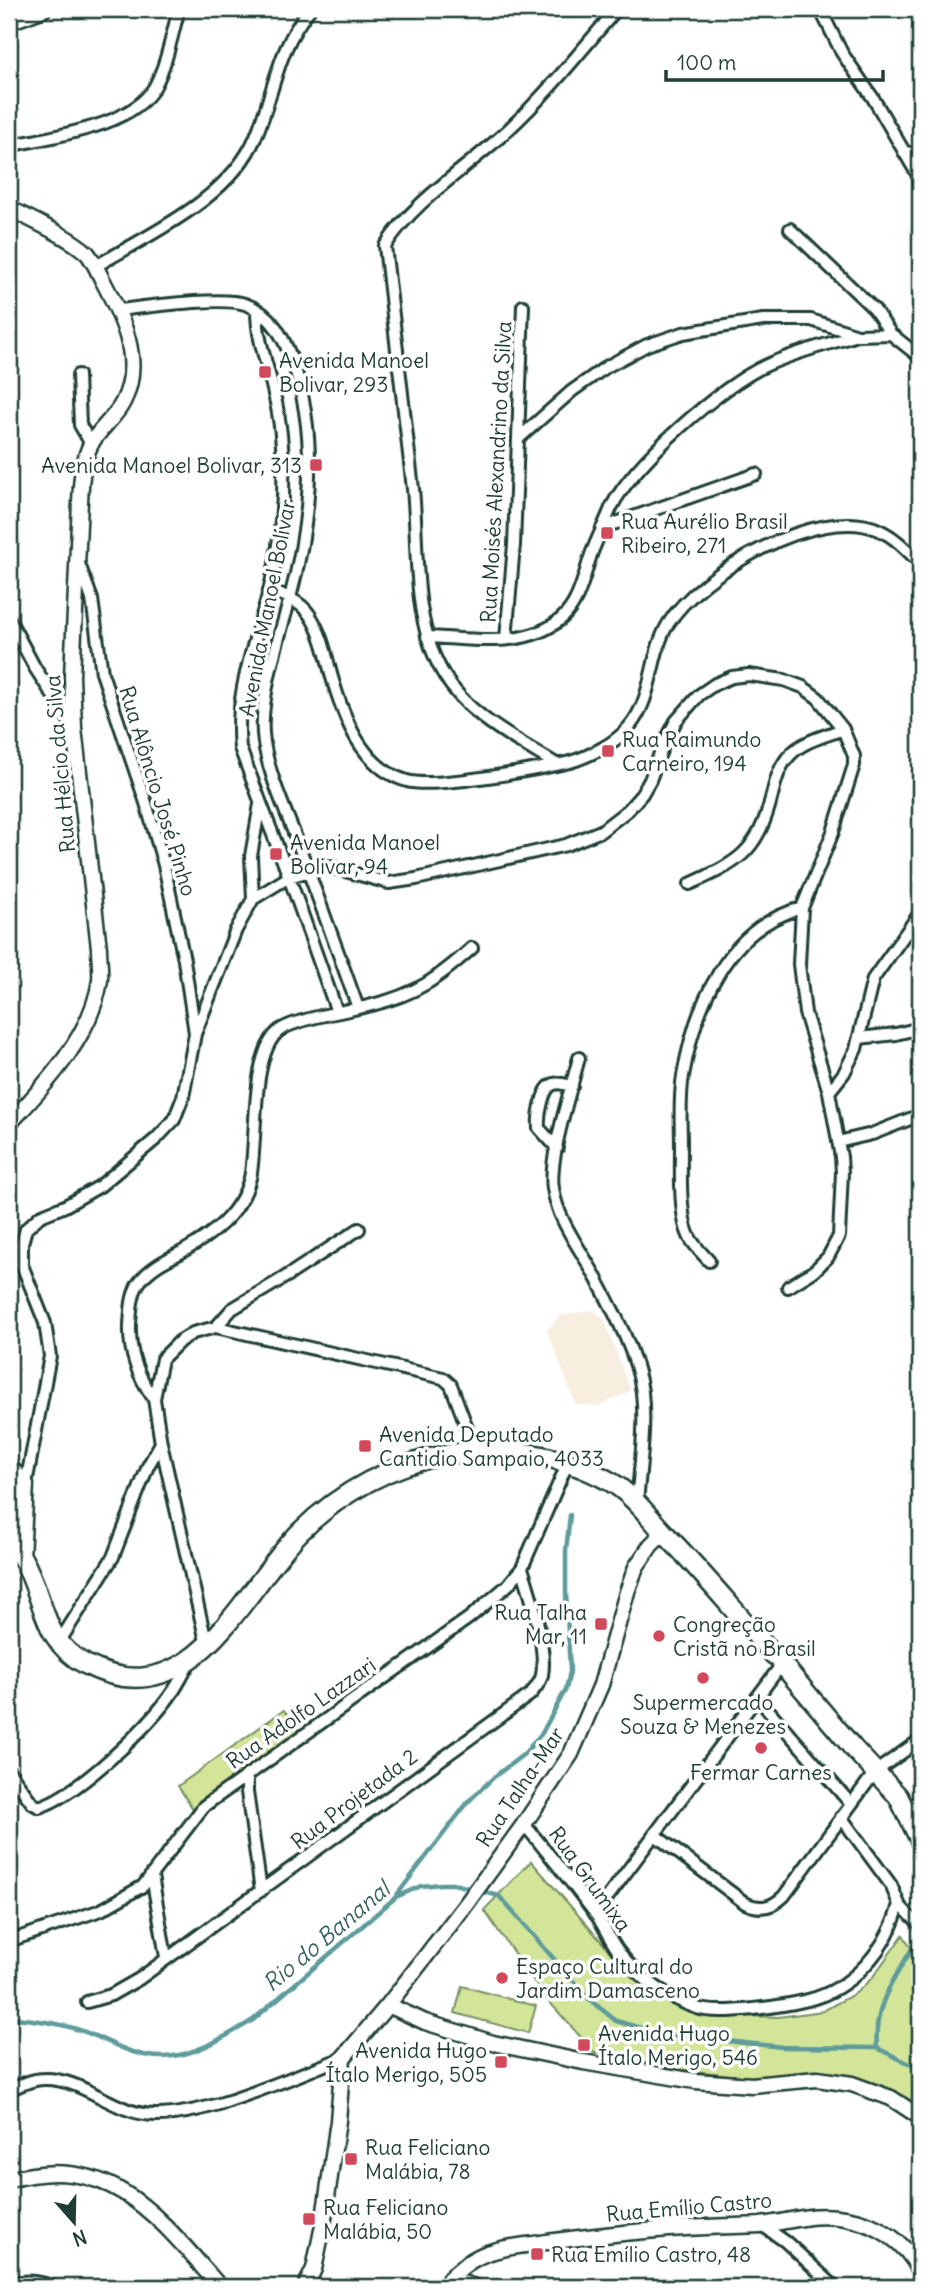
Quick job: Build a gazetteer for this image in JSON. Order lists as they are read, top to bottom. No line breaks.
{"streets":{"street":["Rua Moisés Alexandrino da Silva","Avenida Manoel Bolívar","Rua Hélcio da Silva","Rua Alôncio José Pinho","Rua Adolfo Lazzari","Rua Talha-Mar","Rua Projetada 2","Rua Grumixa","Rua Emílio Castro"]},"crossings":[["Rua Hélcio da Silva","Rua Alôncio José Pinho"],["Rua Adolfo Lazzari","Rua Projetada 2"],["Rua Talha-Mar","Rua Grumixa"]],"water":["Rio do Bananal"],"places":{"transit":["Avenida Manoel Bolivar, 293","Avenida Manoel Bolivar, 313","Rua Aurélio Brasil Ribeiro, 271","Rua Raimundo Carneiro, 194","Avenida Manoel Bolivar, 94","Avenida Deputado Cantidio Sampaio, 4033","Rua Talha Mar, 11","Avenida Hugo Ítalo Merigo, 546","Avenida Hugo Ítalo Merigo, 505","Rua Feliciano Malábia, 78","Rua Feliciano Malábia, 50","Rua Emílio Castro, 48"],"other":["Congreção Cristã no Brasil","Supermercado Souza & Menezes","Fermar Carnes","Espaço Cultural do Jardim Damasceno"]},"scale_bar":"100 m","north":"bottom"}
